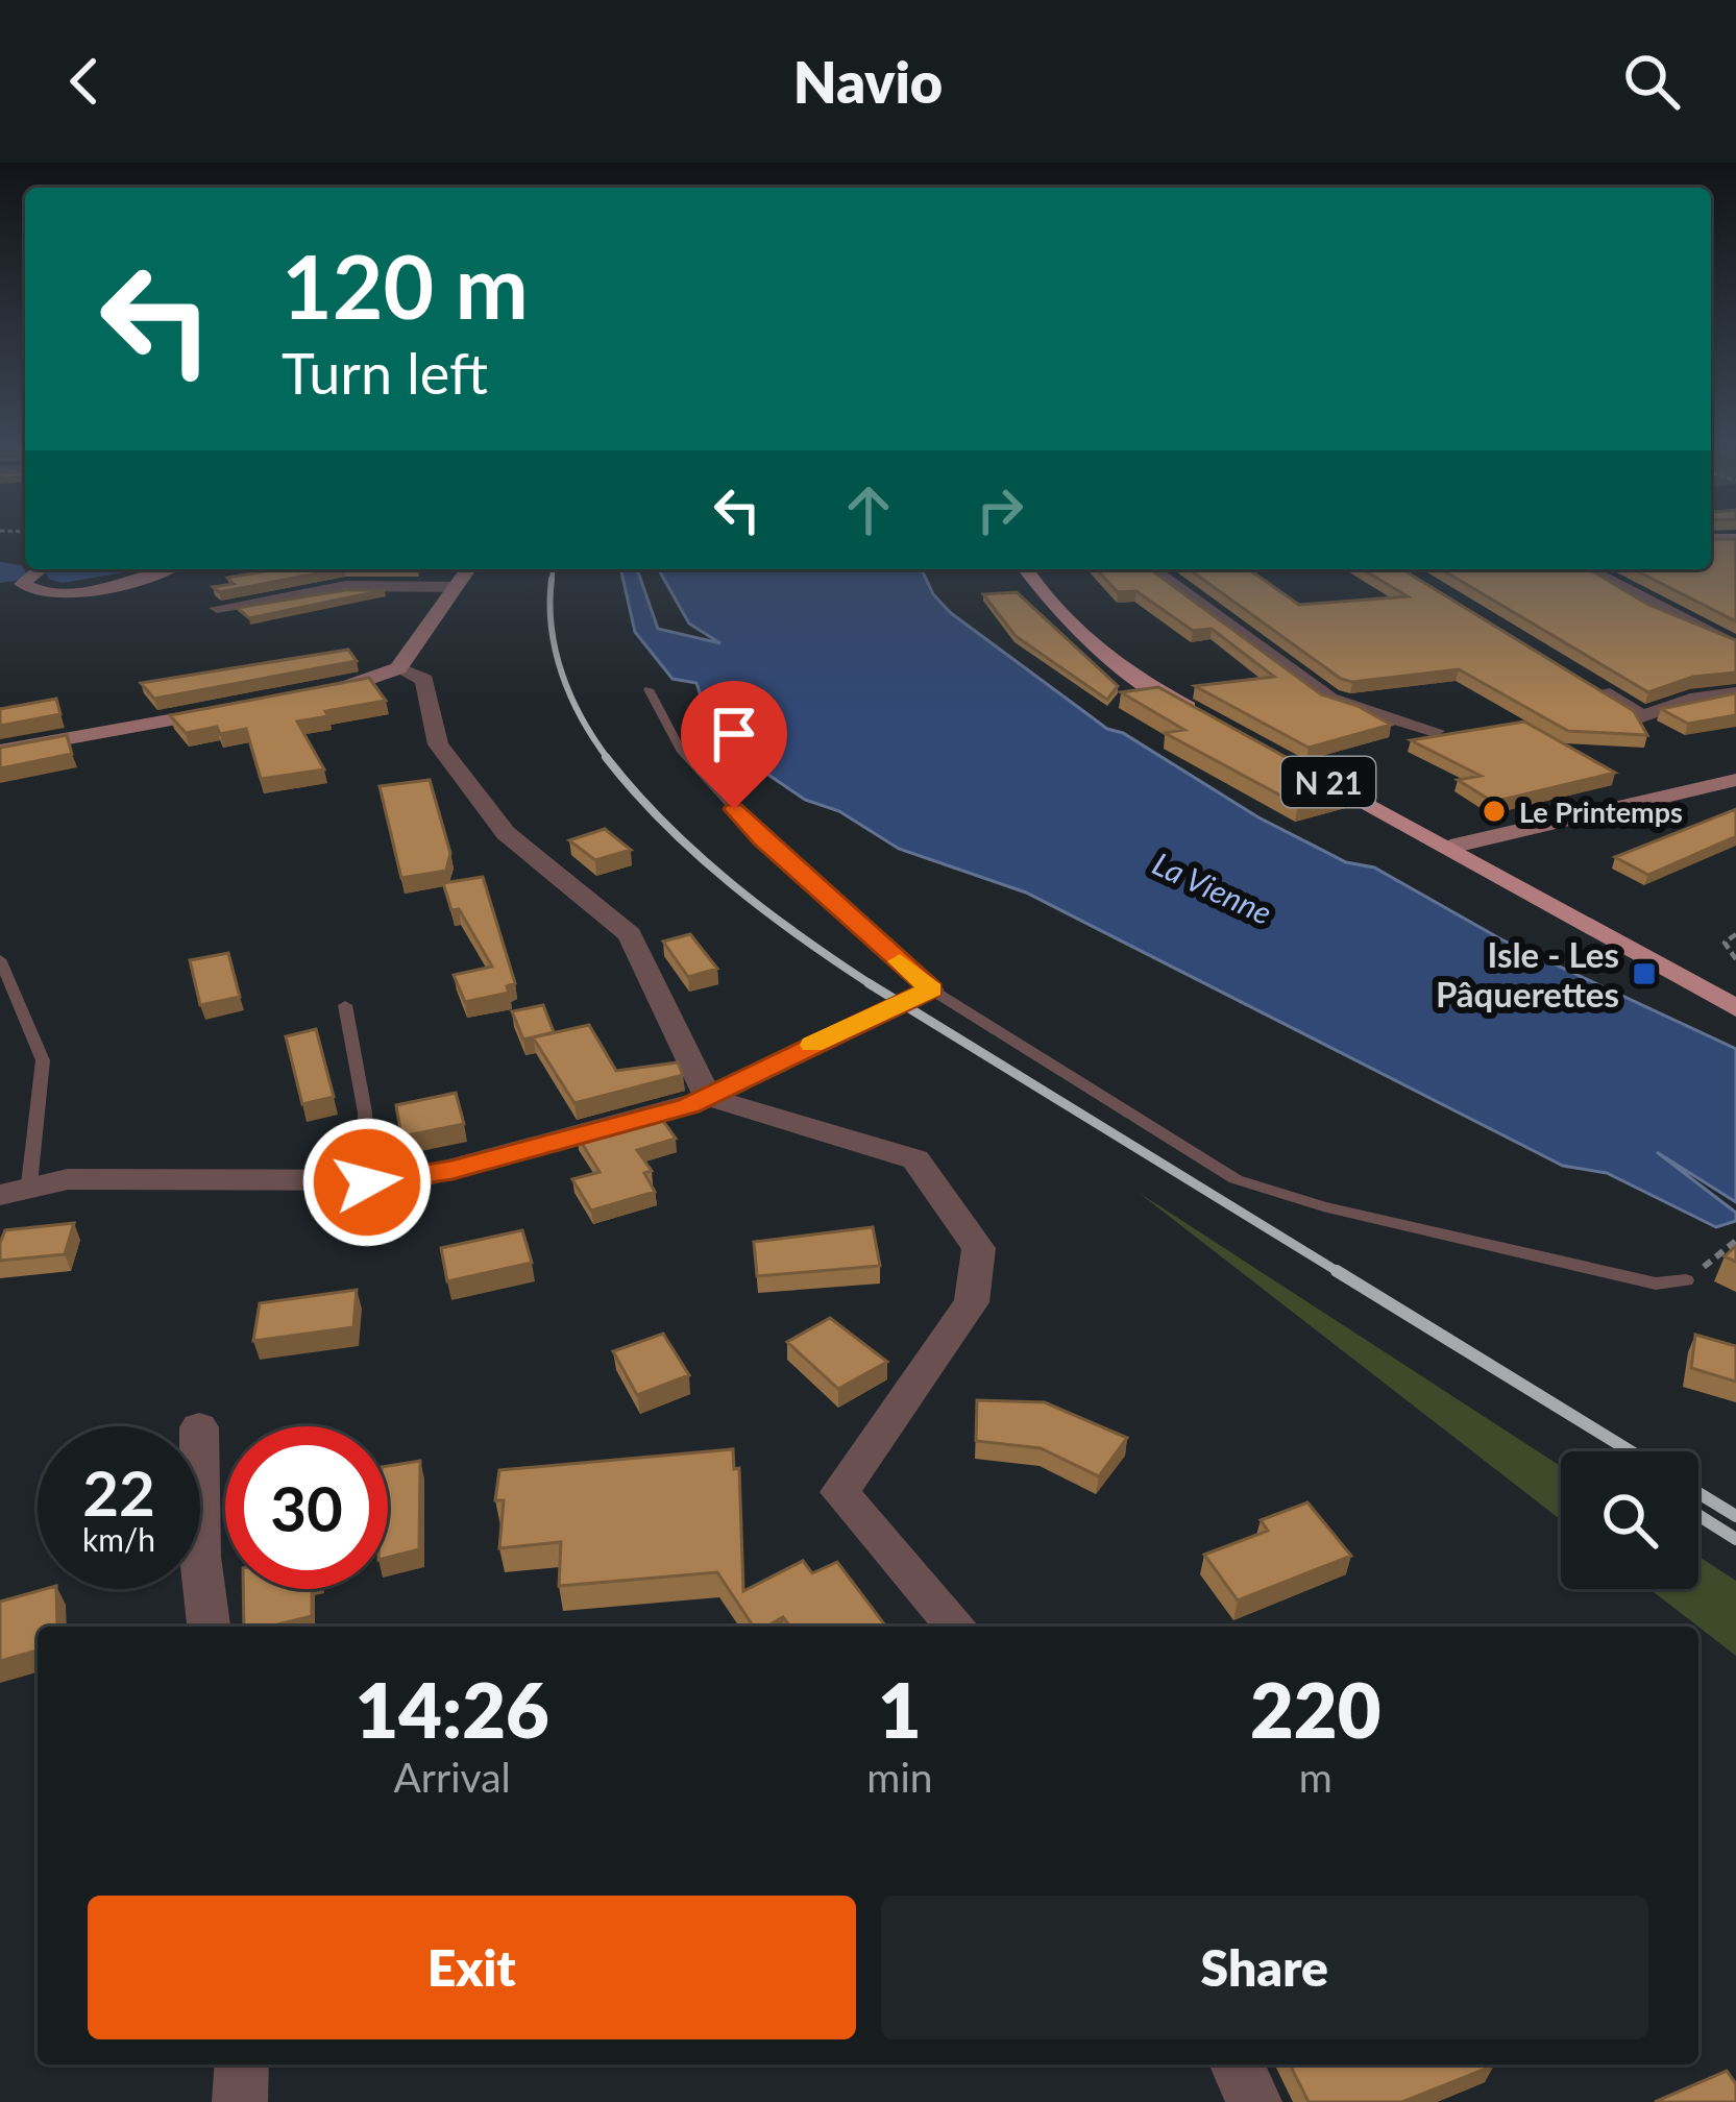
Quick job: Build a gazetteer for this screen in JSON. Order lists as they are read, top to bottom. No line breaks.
{"streets":{"main road":["N 21"]},"water":["La Vienne"],"places":{"other":["Le Printemps"],"transit":["Isle - Les Pâquerettes"]},"page":{"header":"Navio","turn":["120 m","Turn left"],"speed":"22 km/h","limit":"30","eta":["14:26","Arrival","1","min","220","m"],"buttons":["Exit","Share"]}}
